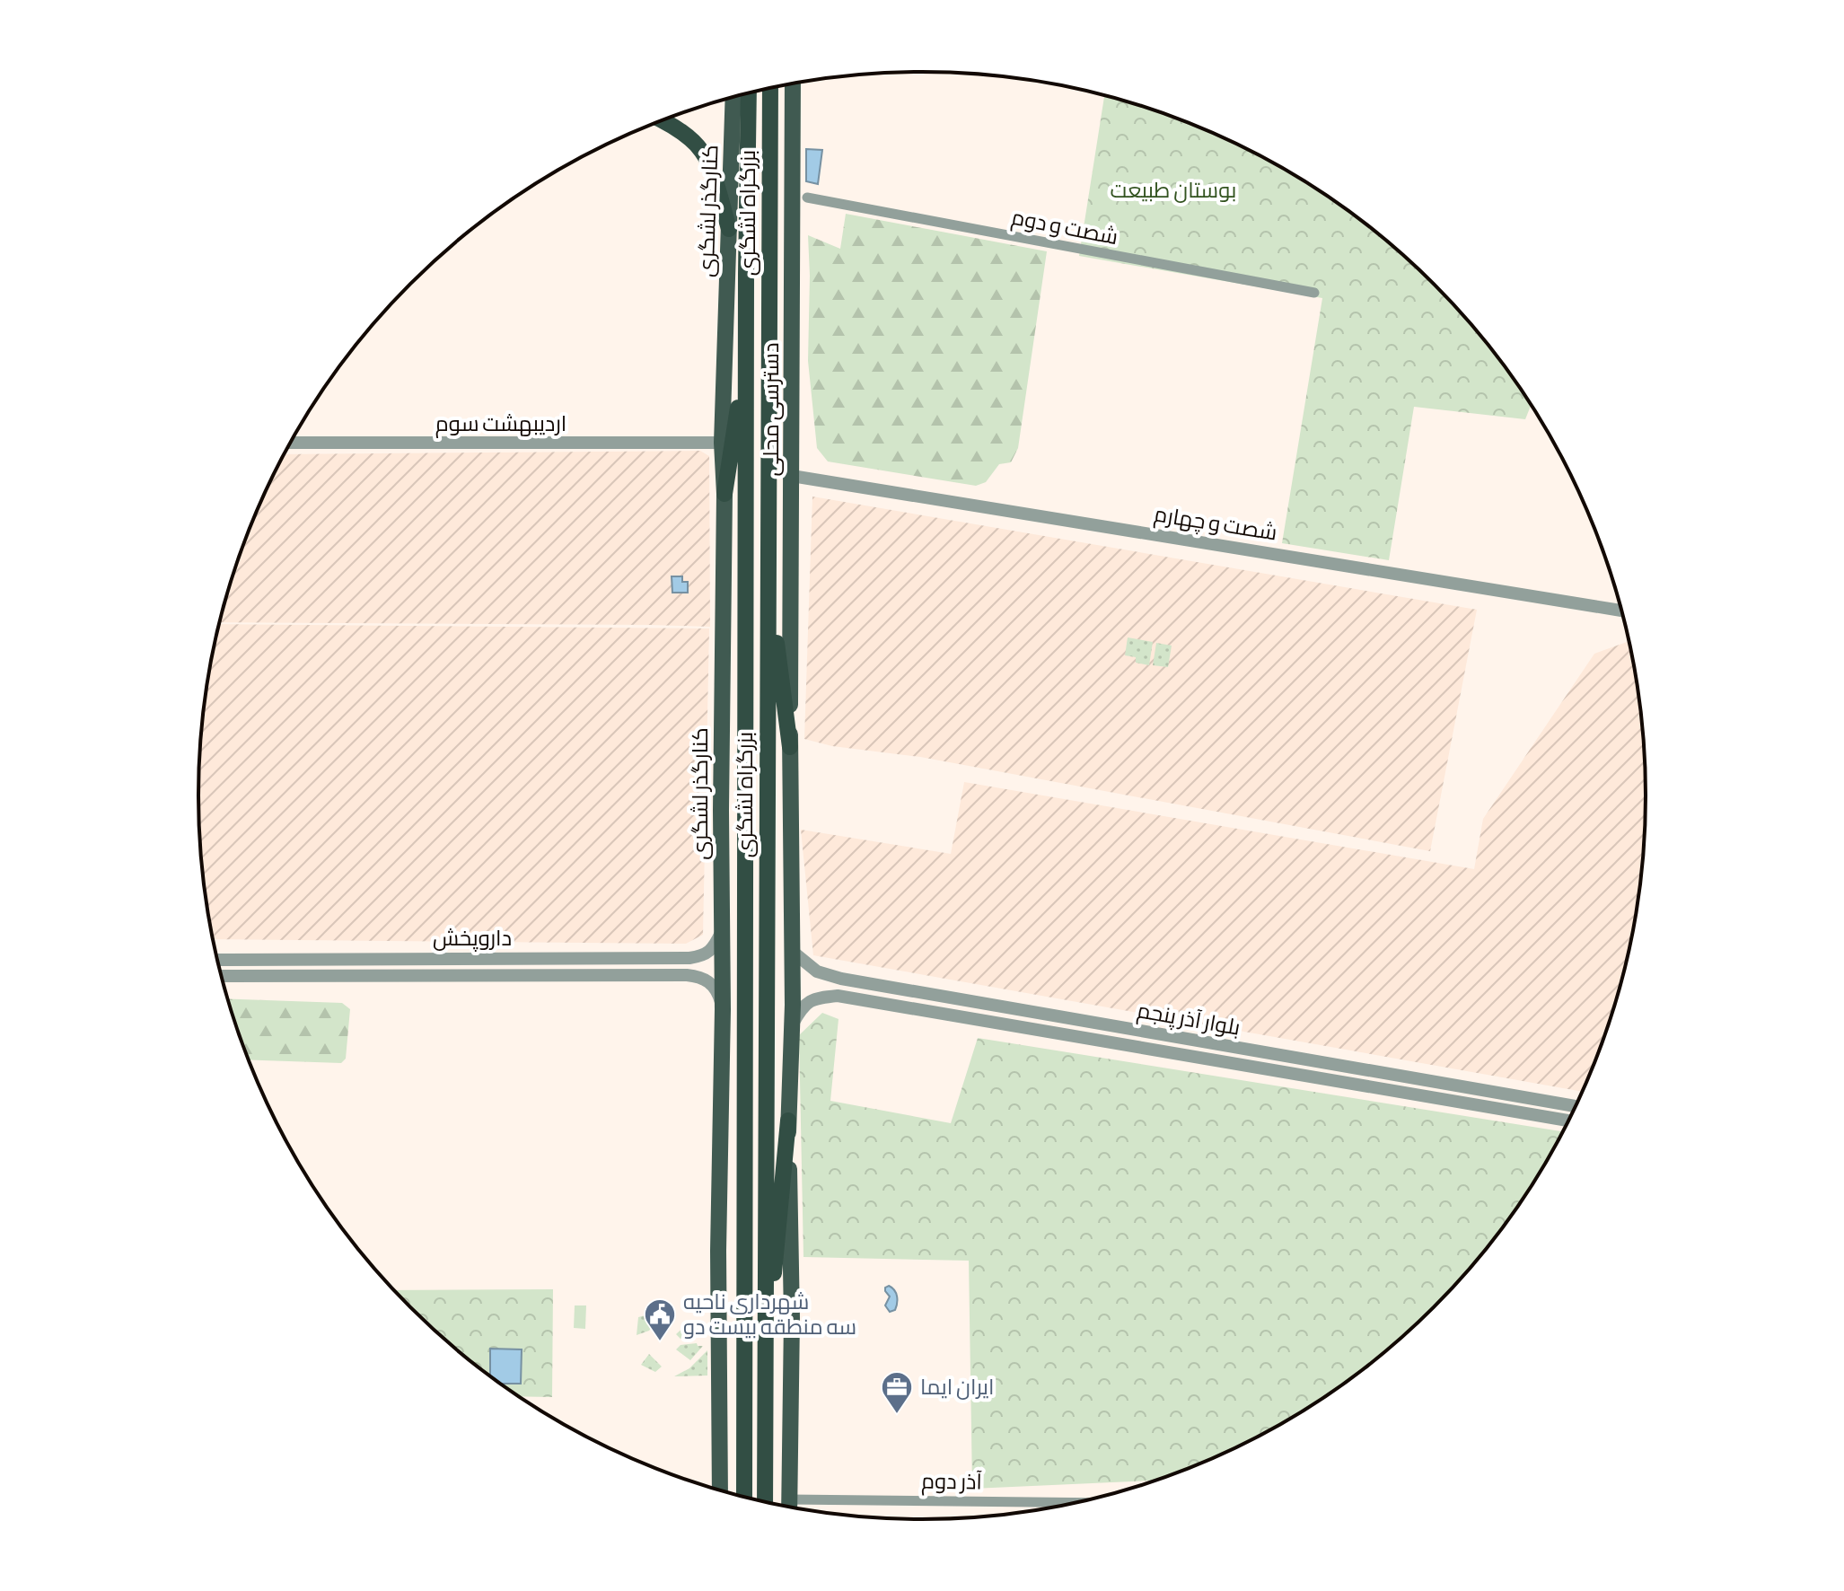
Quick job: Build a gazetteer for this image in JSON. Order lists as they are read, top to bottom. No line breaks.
{"streets":{"highway":["بزرگراه لشگری"],"main road":["کنارگذر لشگری","دسترسی محلی"],"street":["شصت و دوم","اردیبهشت سوم","شصت و چهارم","داروپخش","بلوار آذر پنجم","آذر دوم"]},"crossings":[["کنارگذر لشگری","اردیبهشت سوم"],["کنارگذر لشگری","داروپخش"],["دسترسی محلی","شصت و چهارم"]],"parks":["بوستان طبیعت"],"places":{"public building":["شهرداری ناحیه سه منطقه بیست دو"],"office":["ایران ایما"]}}
